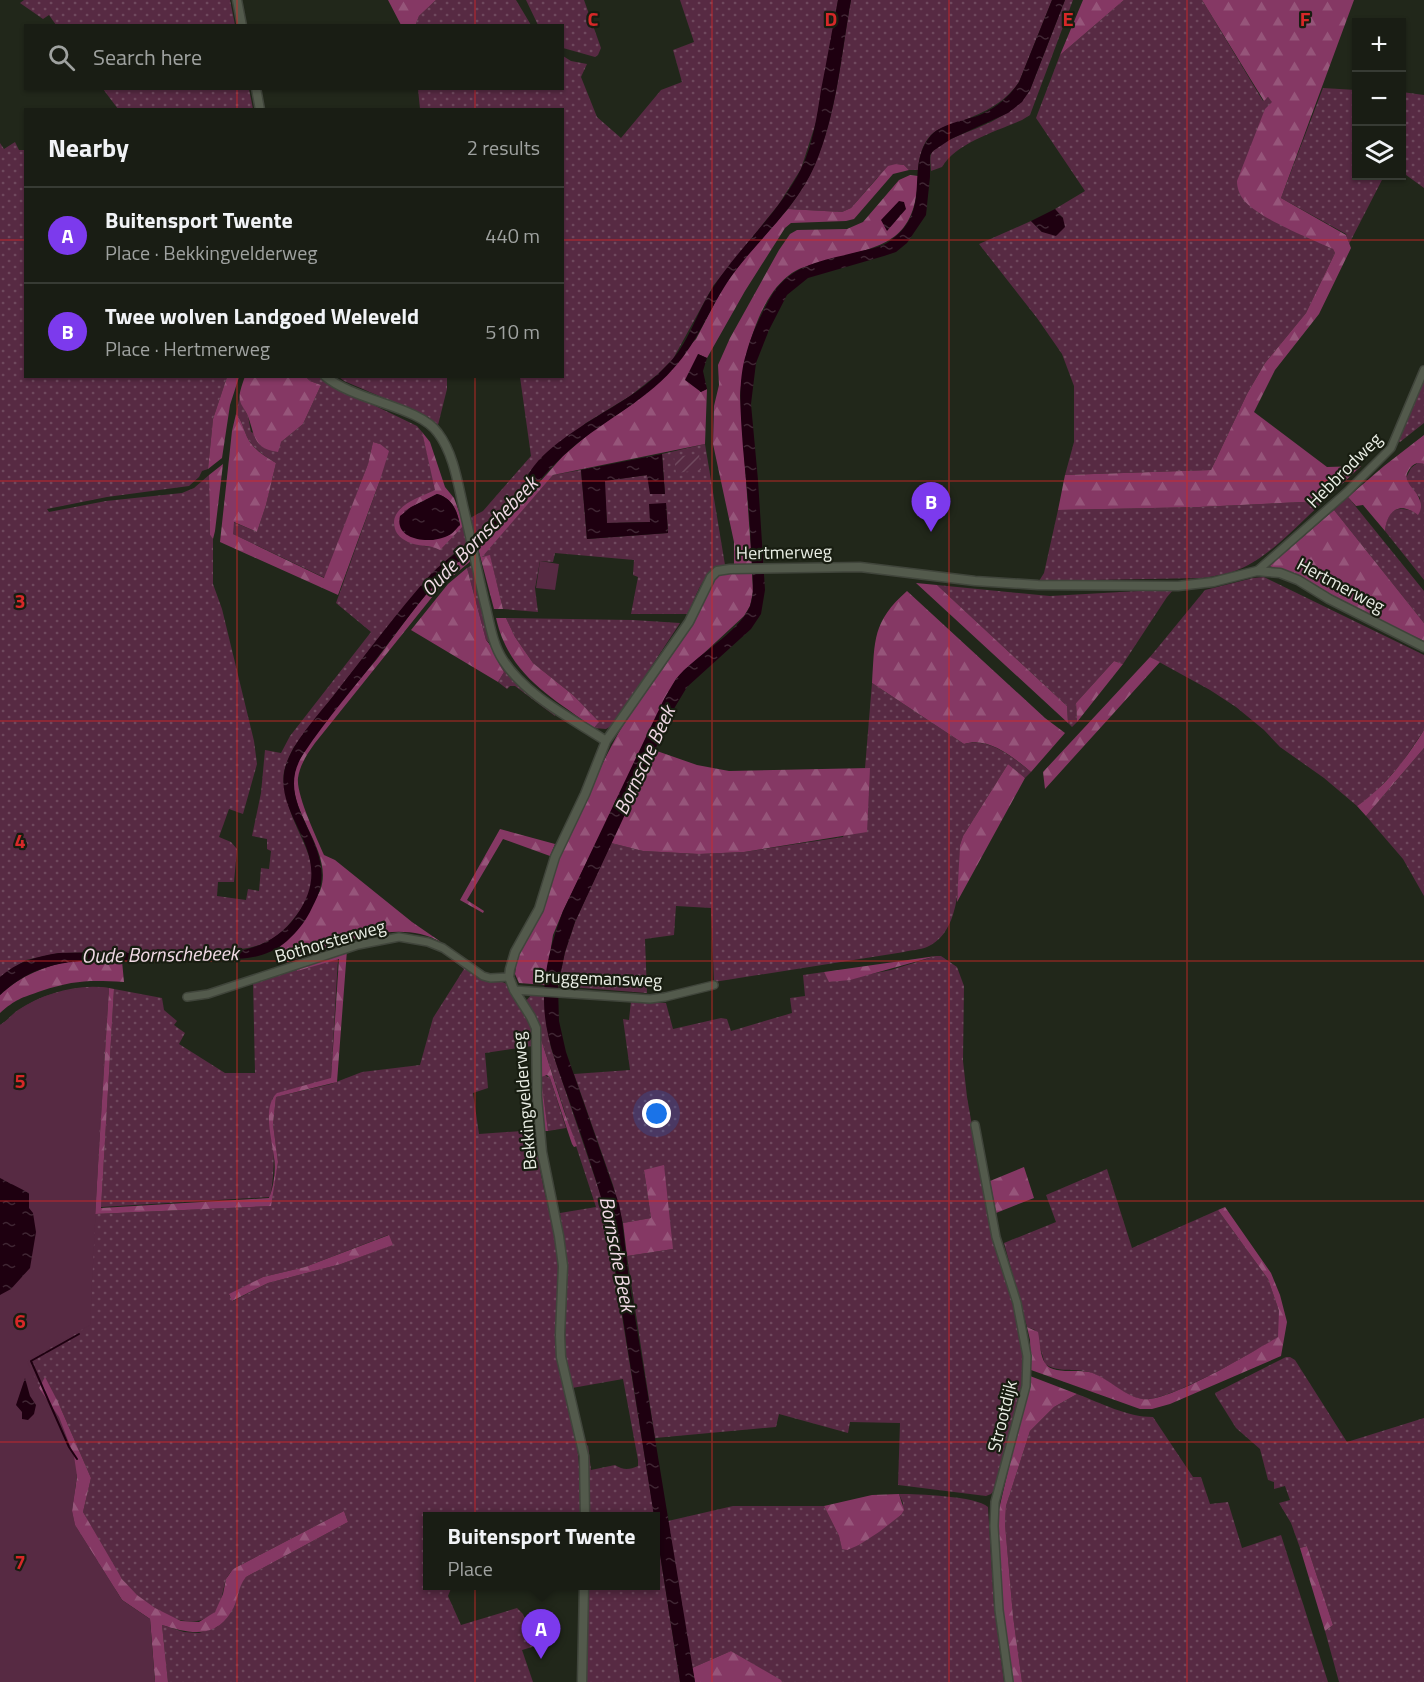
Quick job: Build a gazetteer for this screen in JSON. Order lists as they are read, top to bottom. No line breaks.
{"streets":{"street":["Hebbrodweg","Hertmerweg","Bothorsterweg","Bruggemansweg","Bekkingvelderweg","Strootdijk"]},"crossings":[["Hebbrodweg","Hertmerweg"],["Bothorsterweg","Bekkingvelderweg"],["Bruggemansweg","Bekkingvelderweg"]],"water":["Oude Bornschebeek","Bornsche Beek"],"page":{"map_buttons":["+","−"],"search":"Search here","heading":["Nearby","2 results"],"list":[{"mark":"A","name":"Buitensport Twente","note":"Place · Bekkingvelderweg","value":"440 m"},{"mark":"B","name":"Twee wolven Landgoed Weleveld","note":"Place · Hertmerweg","value":"510 m"}],"pins":["B","A"],"popup":["Buitensport Twente","Place"]},"grid":{"columns":["C","D","E","F"],"rows":["3","4","5","6","7"]}}
